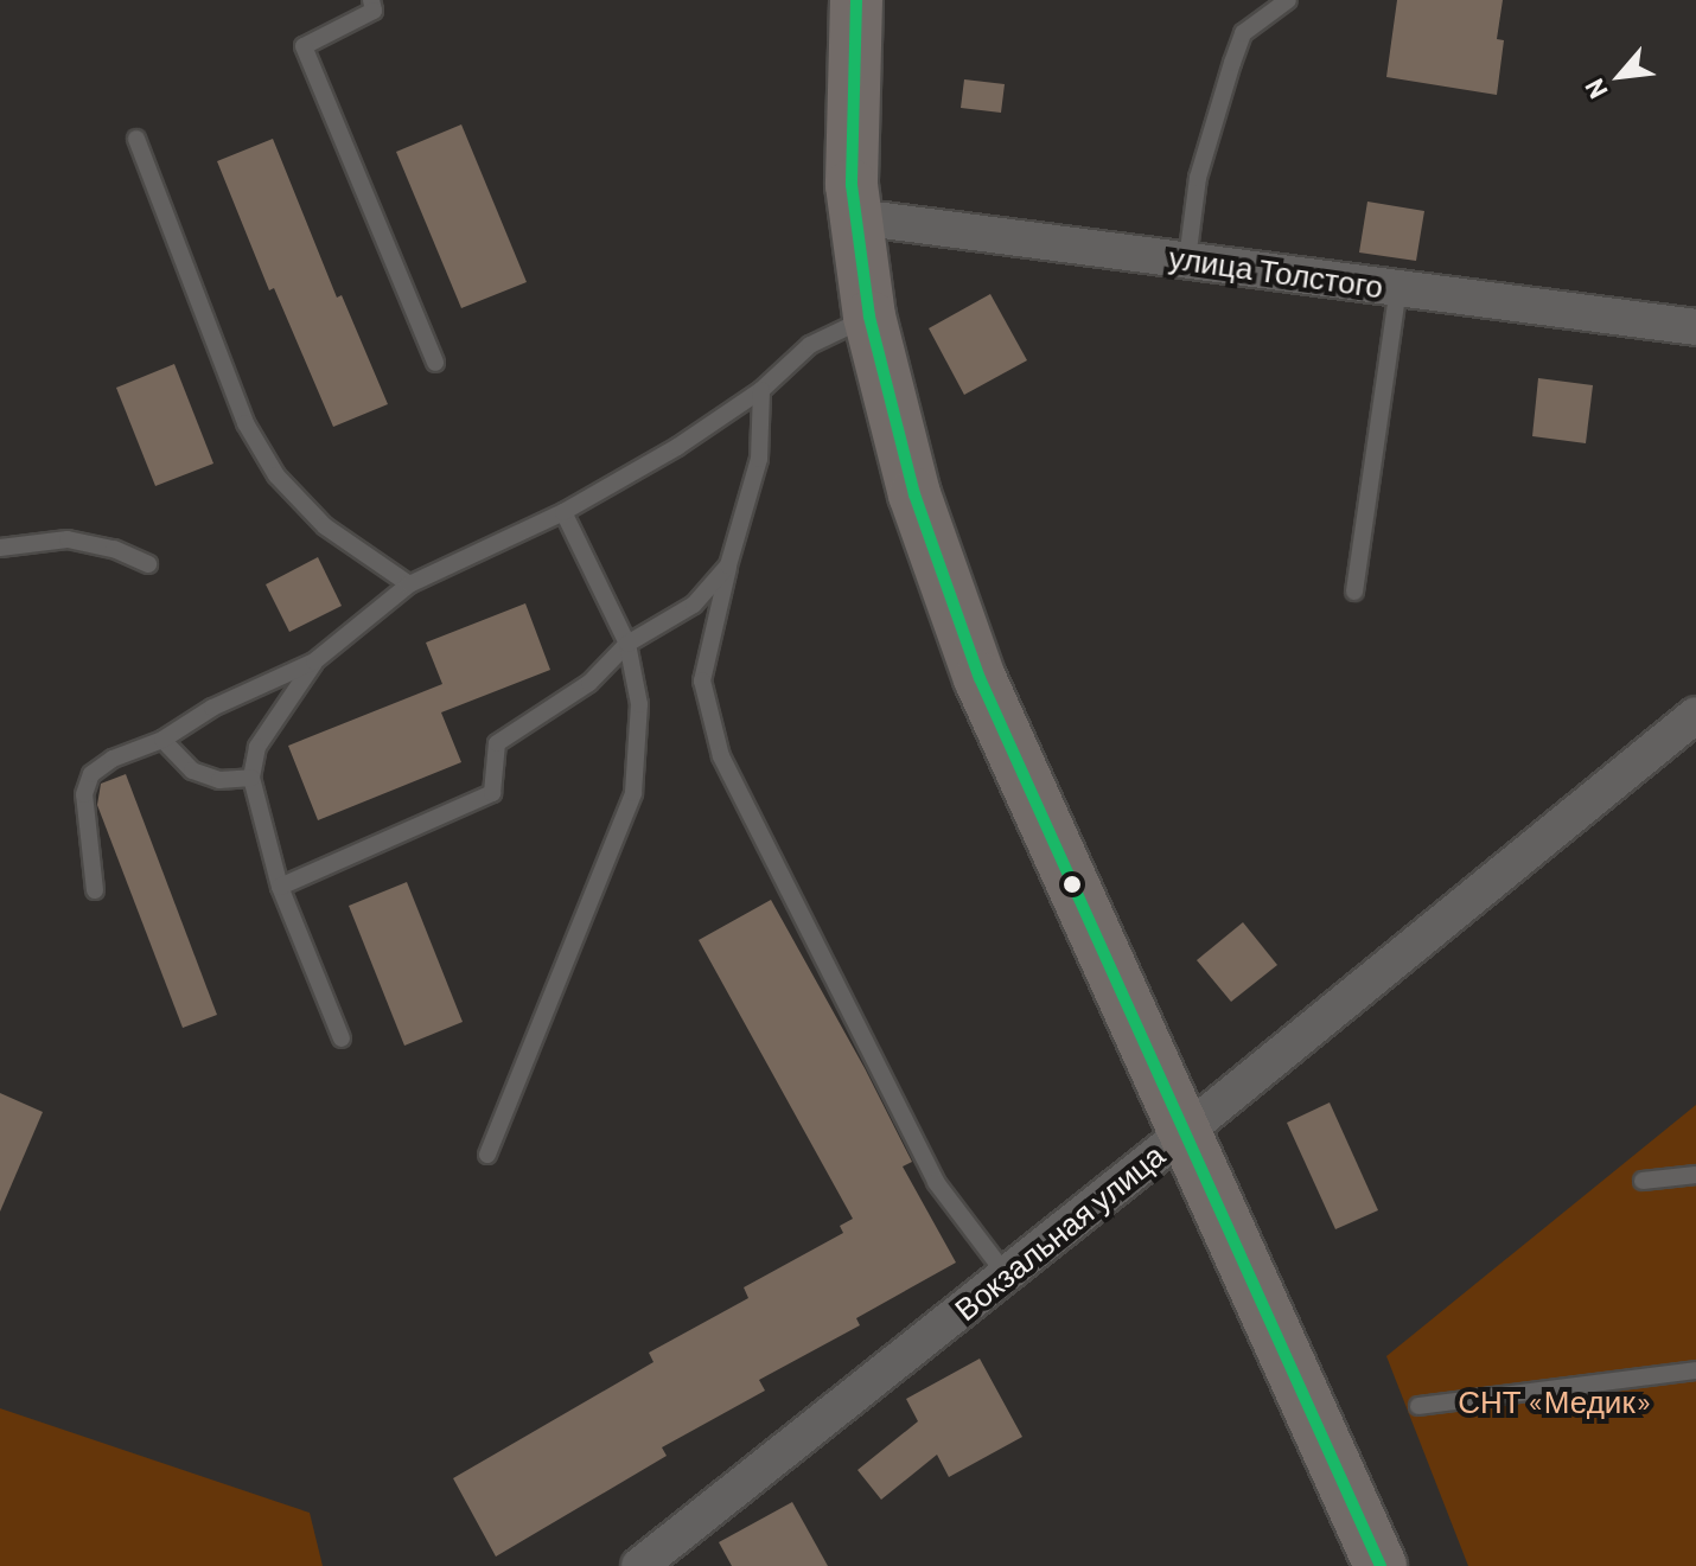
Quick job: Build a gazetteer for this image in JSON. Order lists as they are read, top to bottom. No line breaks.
{"streets":{"street":["улица Толстого","Вокзальная улица"]},"parks":["СНТ «Медик»"],"north":"bottom left"}
